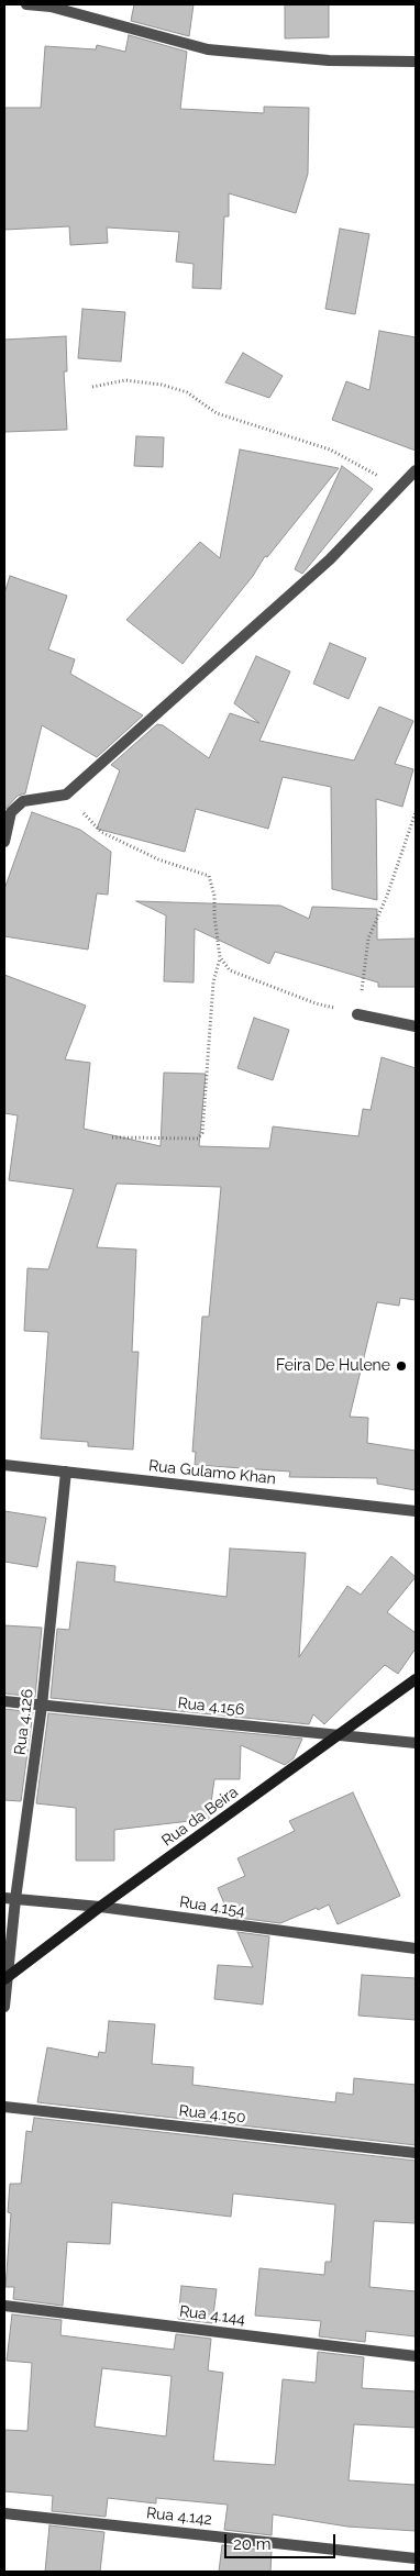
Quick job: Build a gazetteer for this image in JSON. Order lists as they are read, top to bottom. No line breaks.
{"streets":{"main road":["Rua da Beira"],"street":["Rua Gulamo Khan","Rua 4.156","Rua 4.126","Rua 4.154","Rua 4.150","Rua 4.144","Rua 4.142"]},"crossings":[["Rua Gulamo Khan","Rua 4.126"],["Rua 4.156","Rua 4.126"],["Rua 4.156","Rua da Beira"],["Rua 4.126","Rua da Beira"],["Rua 4.126","Rua 4.154"],["Rua da Beira","Rua 4.154"]],"places":["Feira De Hulene"],"scale_bar":"20 m"}
